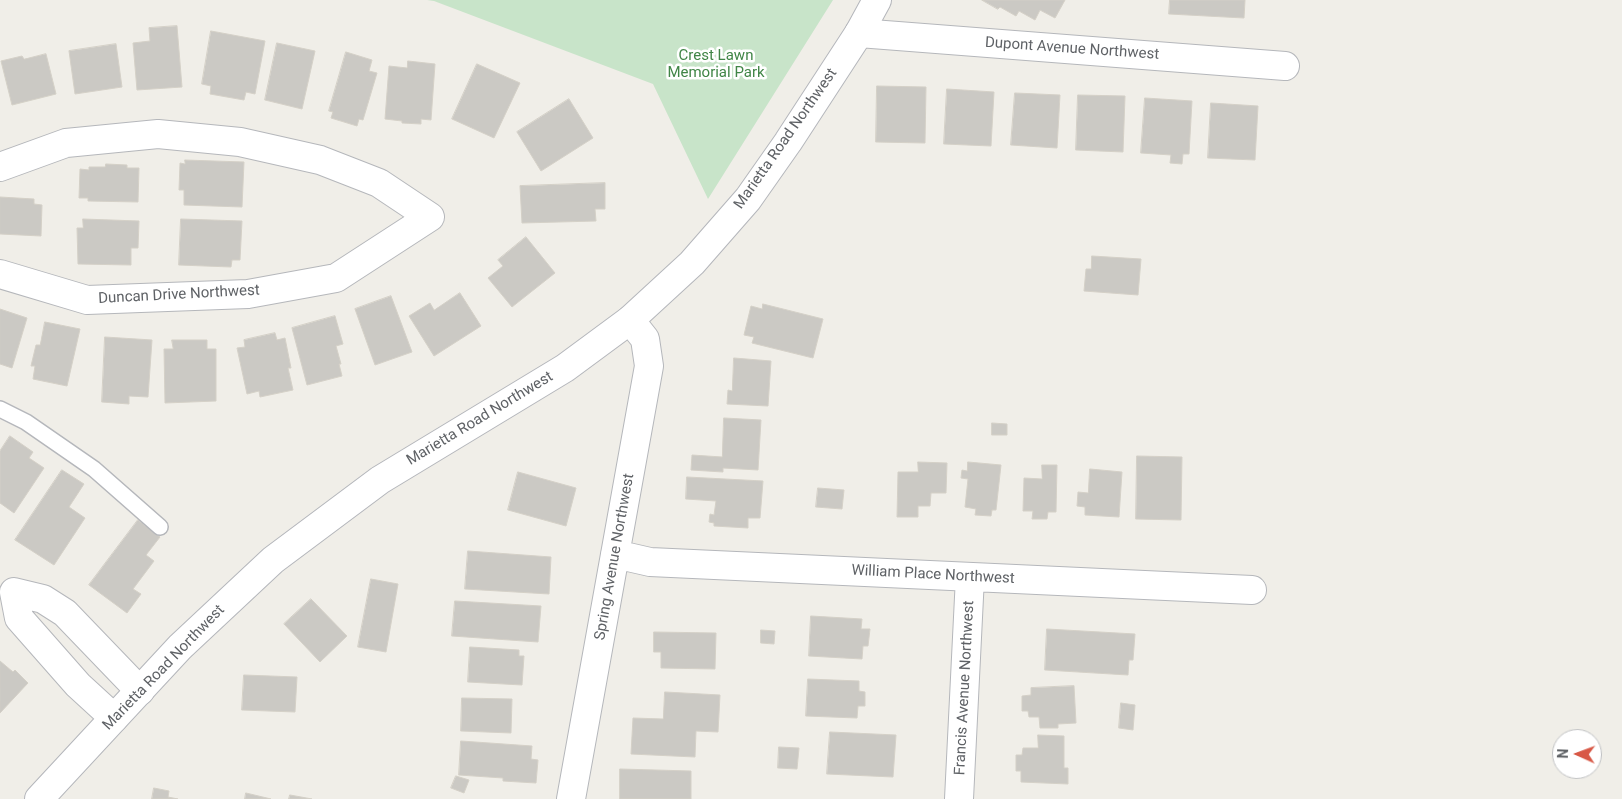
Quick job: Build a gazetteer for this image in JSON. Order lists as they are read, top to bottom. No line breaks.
{"streets":{"street":["Dupont Avenue Northwest","Marietta Road Northwest","Duncan Drive Northwest","Spring Avenue Northwest","William Place Northwest","Francis Avenue Northwest"]},"crossings":[["Dupont Avenue Northwest","Marietta Road Northwest"],["Marietta Road Northwest","Spring Avenue Northwest"],["Spring Avenue Northwest","William Place Northwest"],["William Place Northwest","Francis Avenue Northwest"]],"parks":["Crest Lawn Memorial Park"],"north":"left"}
